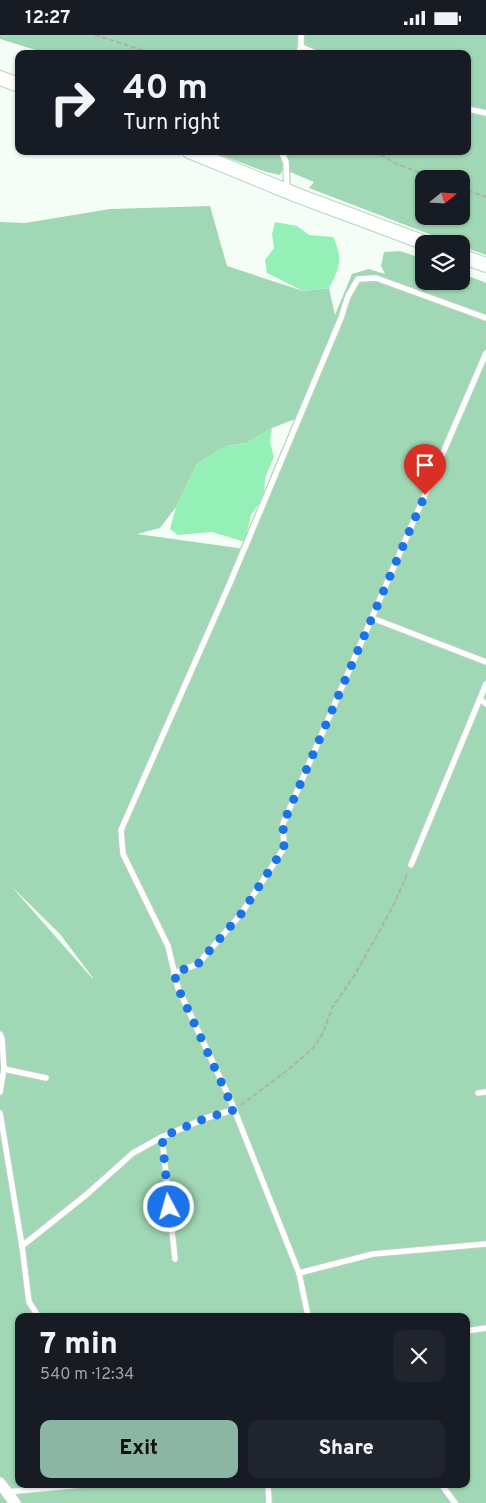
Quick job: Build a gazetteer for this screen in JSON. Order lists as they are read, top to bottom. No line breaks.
{"north":"right","page":{"status":"12:27","turn":["40 m","Turn right"],"heading":["7 min","540 m · 12:34"],"buttons":["Exit","Share"]}}
